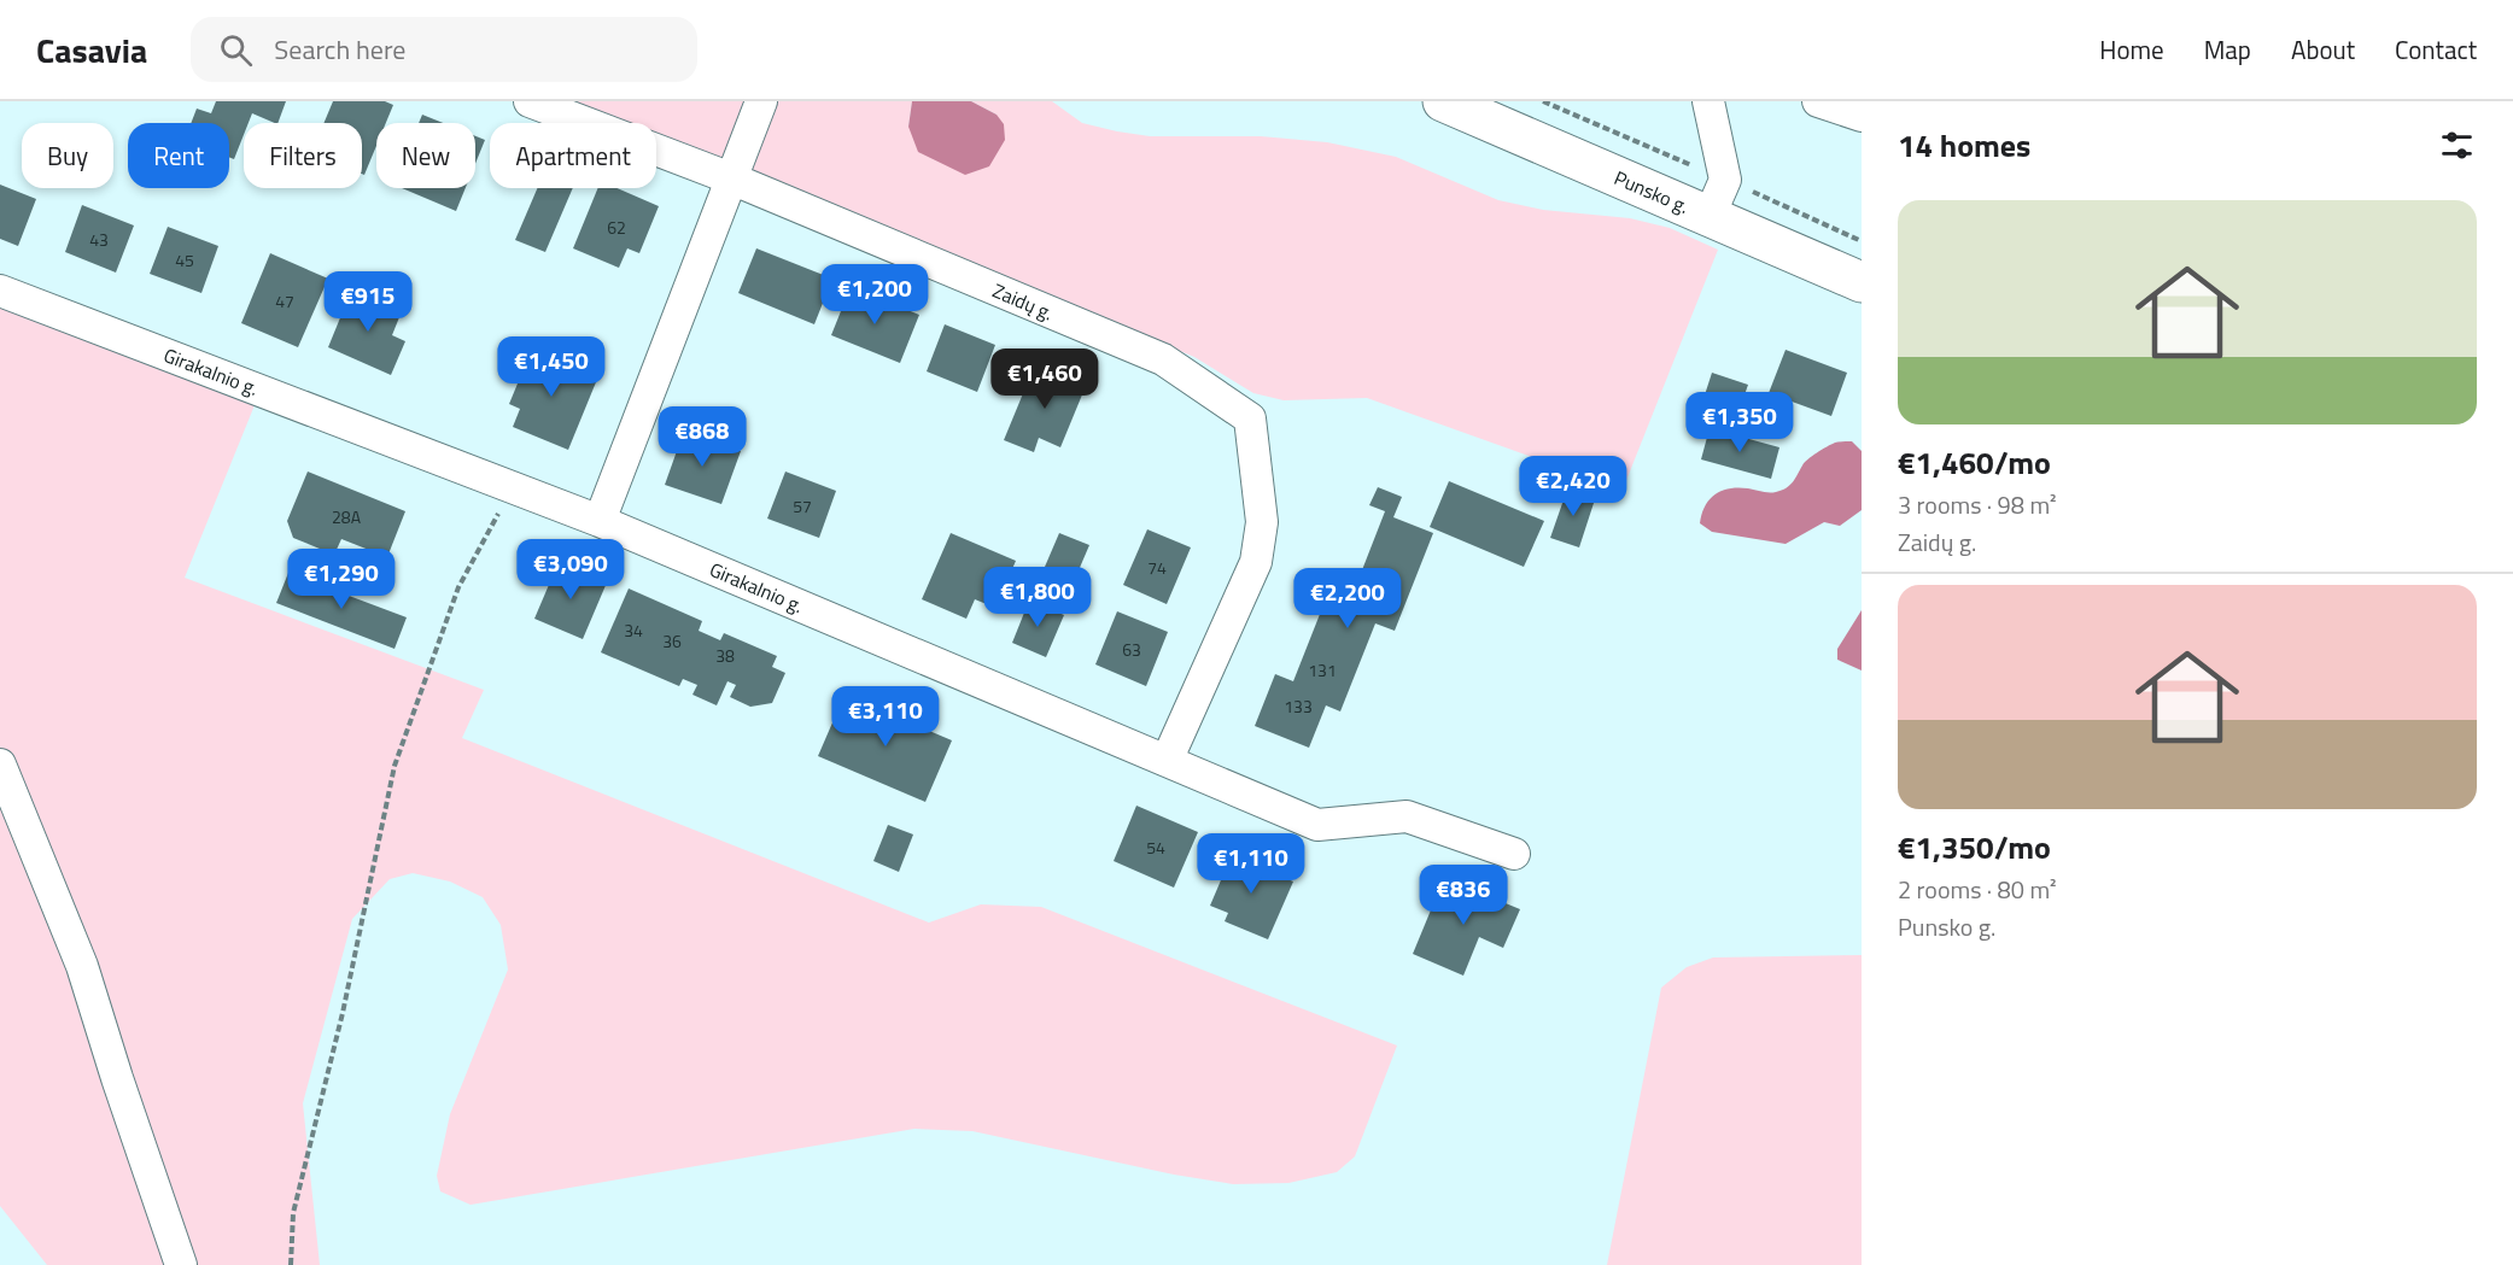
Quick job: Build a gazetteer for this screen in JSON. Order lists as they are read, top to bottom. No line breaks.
{"streets":{"main road":["Punsko g."],"street":["Zaidų g.","Girakalnio g."]},"crossings":[["Zaidų g.","Girakalnio g."]],"house_numbers":["62","43","45","47","57","28A","74","34","36","63","38","131","133","54"],"page":{"header":"Casavia","search":"Search here","nav":["Home","Map","About","Contact"],"heading":"14 homes","chip":["Buy","Rent","Filters","New","Apartment"],"list":[{"name":"€1,460/mo","note":"3 rooms · 98 m² · Zaidų g."},{"name":"€1,350/mo","note":"2 rooms · 80 m² · Punsko g."}],"price":["€1,200","€915","€1,450","€1,460","€1,350","€868","€2,420","€3,090","€1,290","€1,800","€2,200","€3,110","€1,110","€836"]}}
